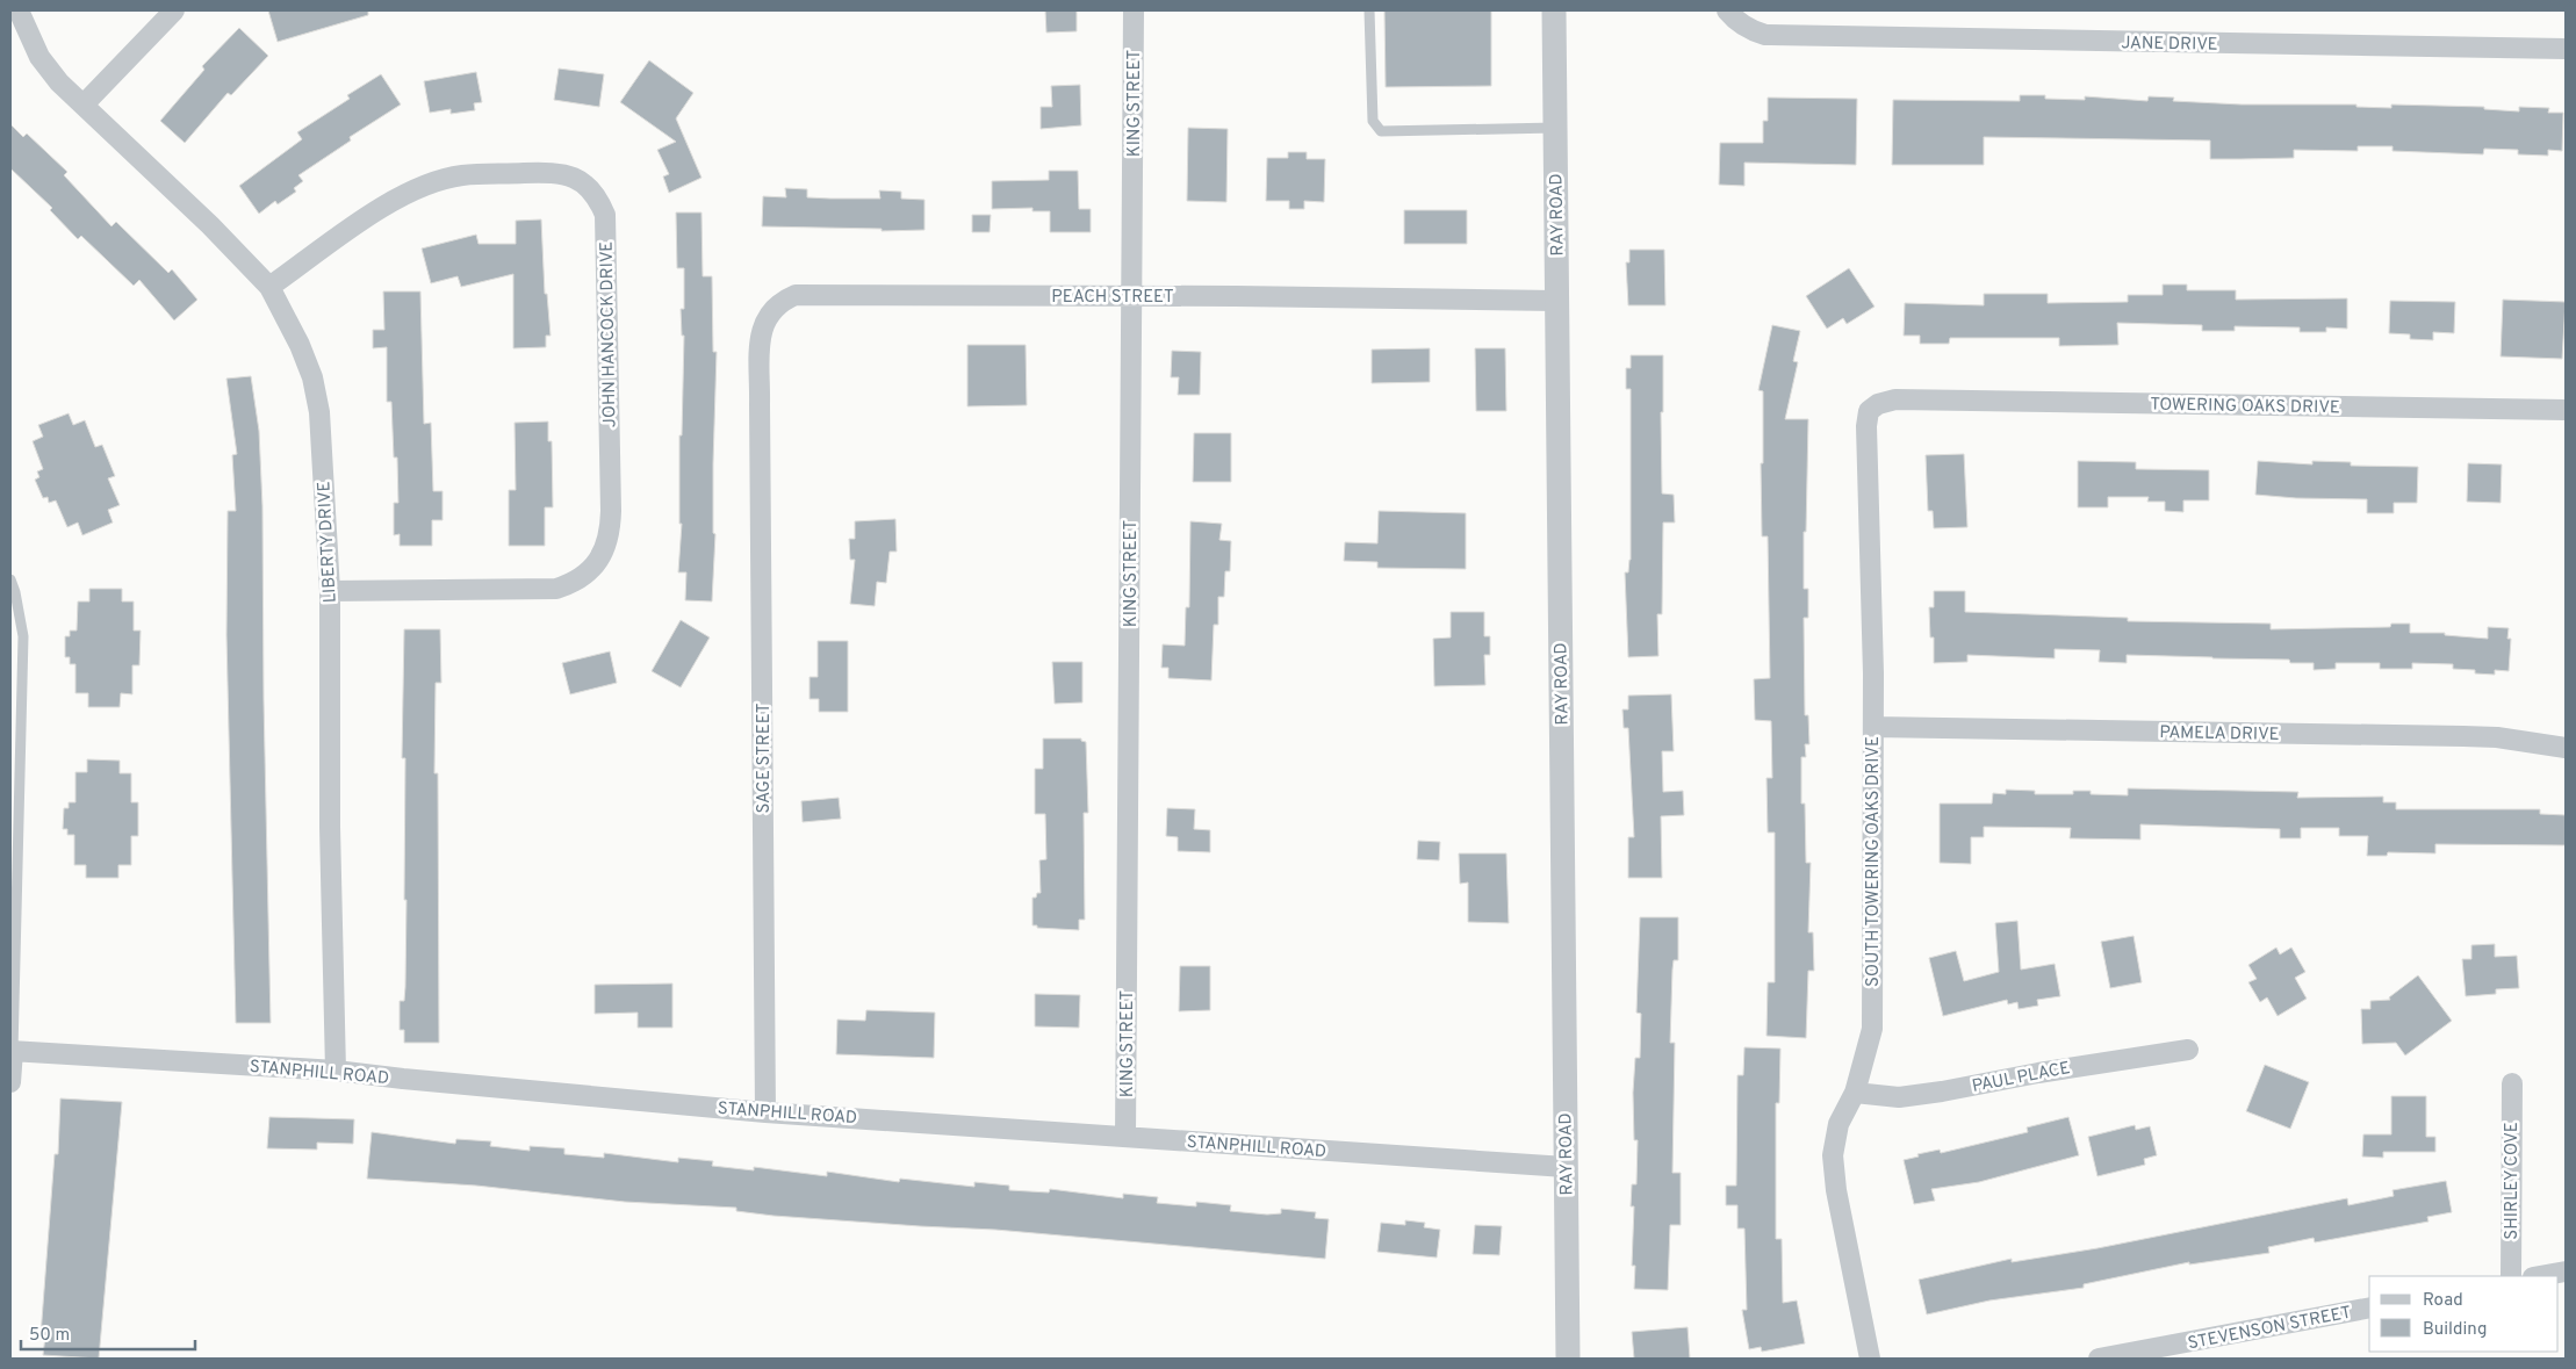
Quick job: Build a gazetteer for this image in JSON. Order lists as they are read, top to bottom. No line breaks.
{"streets":{"street":["JANE DRIVE","KING STREET","RAY ROAD","PEACH STREET","JOHN HANCOCK DRIVE","TOWERING OAKS DRIVE","LIBERTY DRIVE","PAMELA DRIVE","SAGE STREET","SOUTH TOWERING OAKS DRIVE","STANPHILL ROAD","PAUL PLACE","SHIRLEY COVE","STEVENSON STREET"]},"crossings":[["KING STREET","PEACH STREET"],["KING STREET","STANPHILL ROAD"],["RAY ROAD","PEACH STREET"],["RAY ROAD","STANPHILL ROAD"],["PEACH STREET","SAGE STREET"],["JOHN HANCOCK DRIVE","LIBERTY DRIVE"],["TOWERING OAKS DRIVE","SOUTH TOWERING OAKS DRIVE"],["LIBERTY DRIVE","STANPHILL ROAD"],["PAMELA DRIVE","SOUTH TOWERING OAKS DRIVE"],["SAGE STREET","STANPHILL ROAD"],["SOUTH TOWERING OAKS DRIVE","PAUL PLACE"]],"legend":["Road","Building"],"scale_bar":"50 m"}
